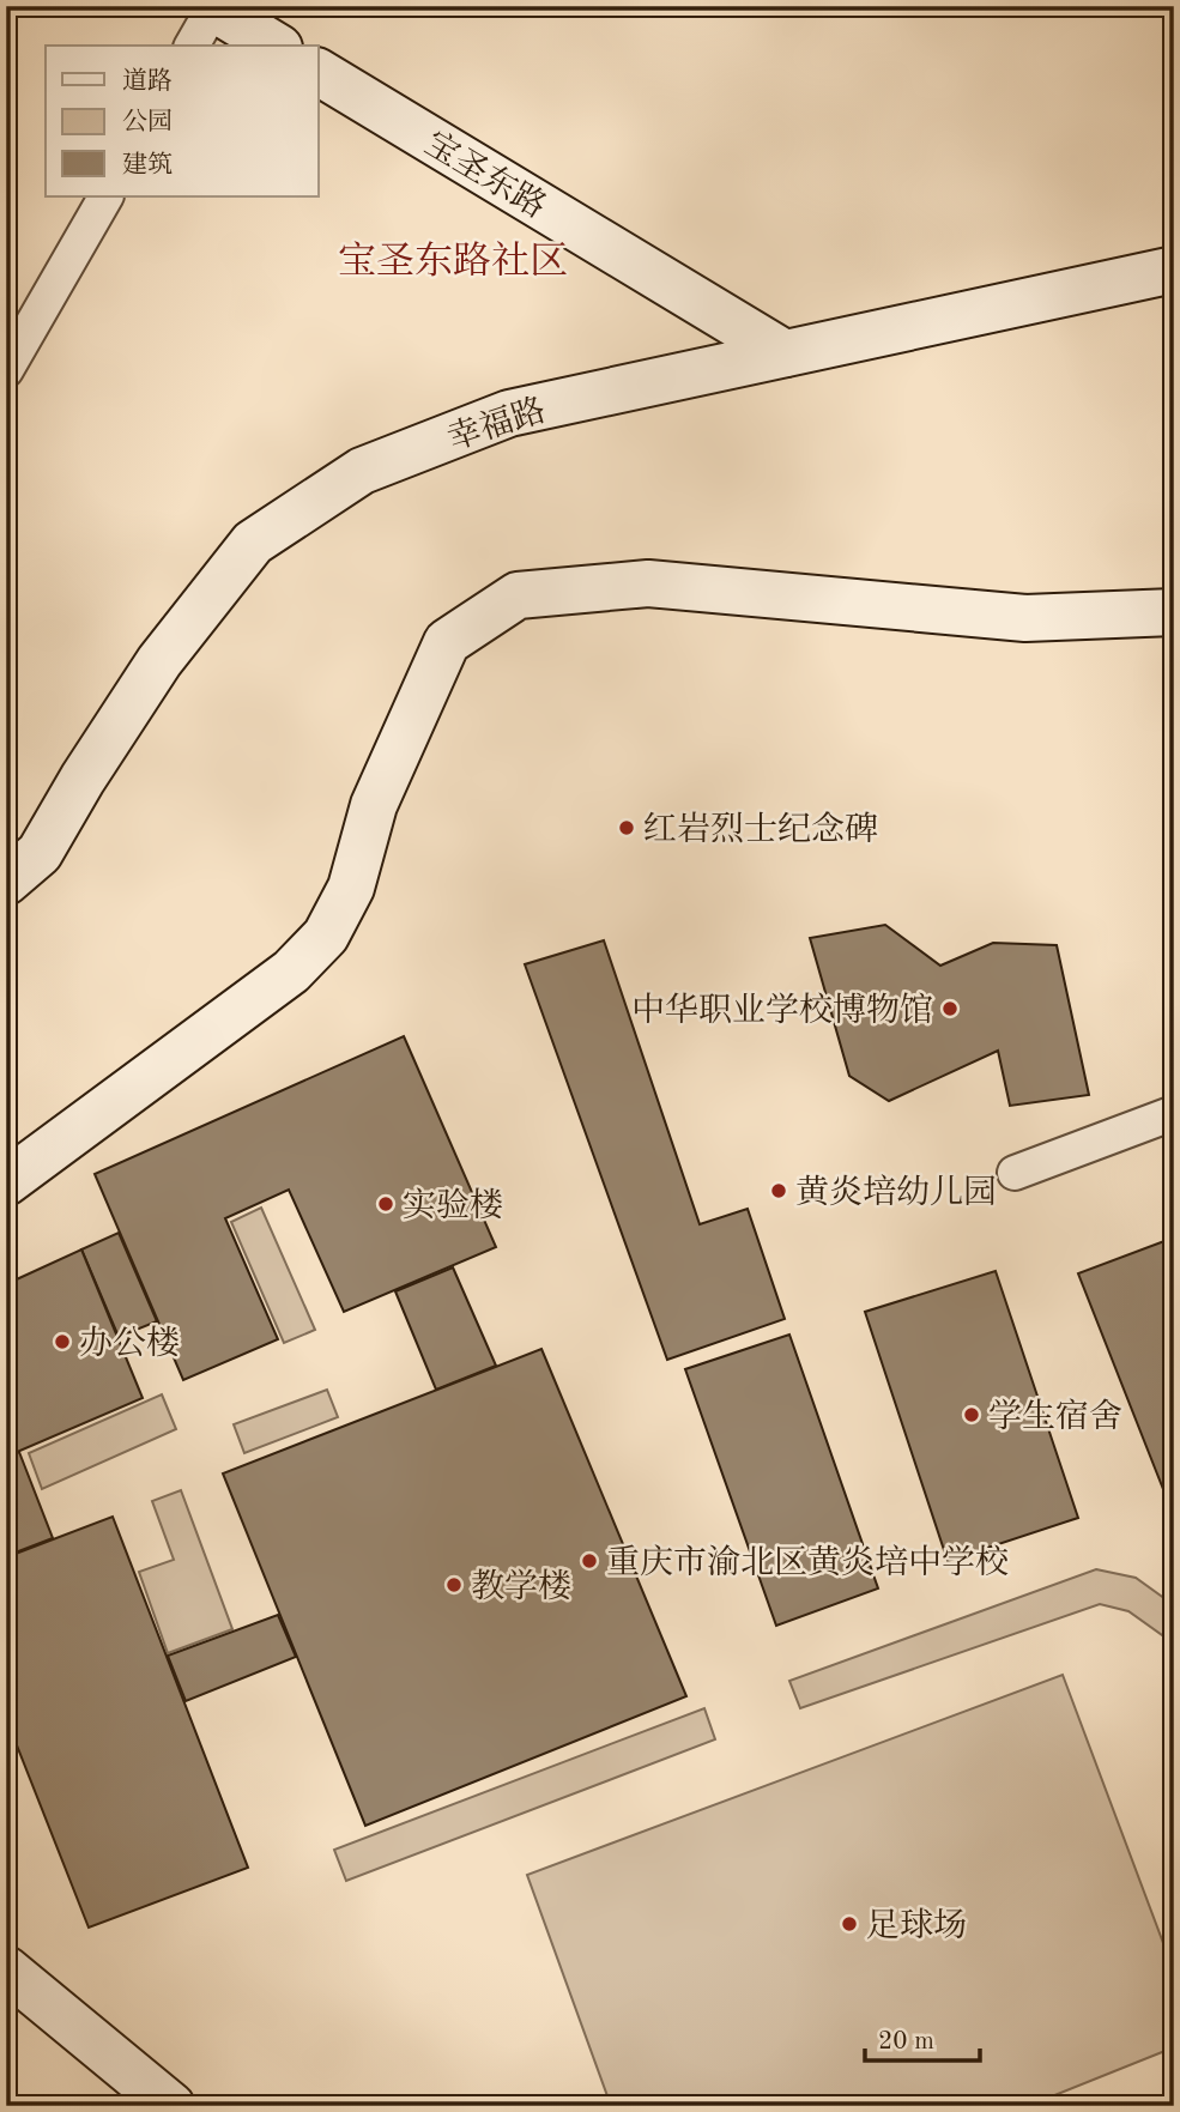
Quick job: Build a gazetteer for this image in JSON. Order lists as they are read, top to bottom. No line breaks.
{"streets":{"street":["宝圣东路","幸福路"]},"crossings":[["宝圣东路","幸福路"]],"districts":["宝圣东路社区"],"places":["红岩烈士纪念碑","中华职业学校博物馆","黄炎培幼儿园","实验楼","办公楼","学生宿舍","重庆市渝北区黄炎培中学校","教学楼","足球场"],"legend":["道路","公园","建筑"],"scale_bar":"20 m"}
